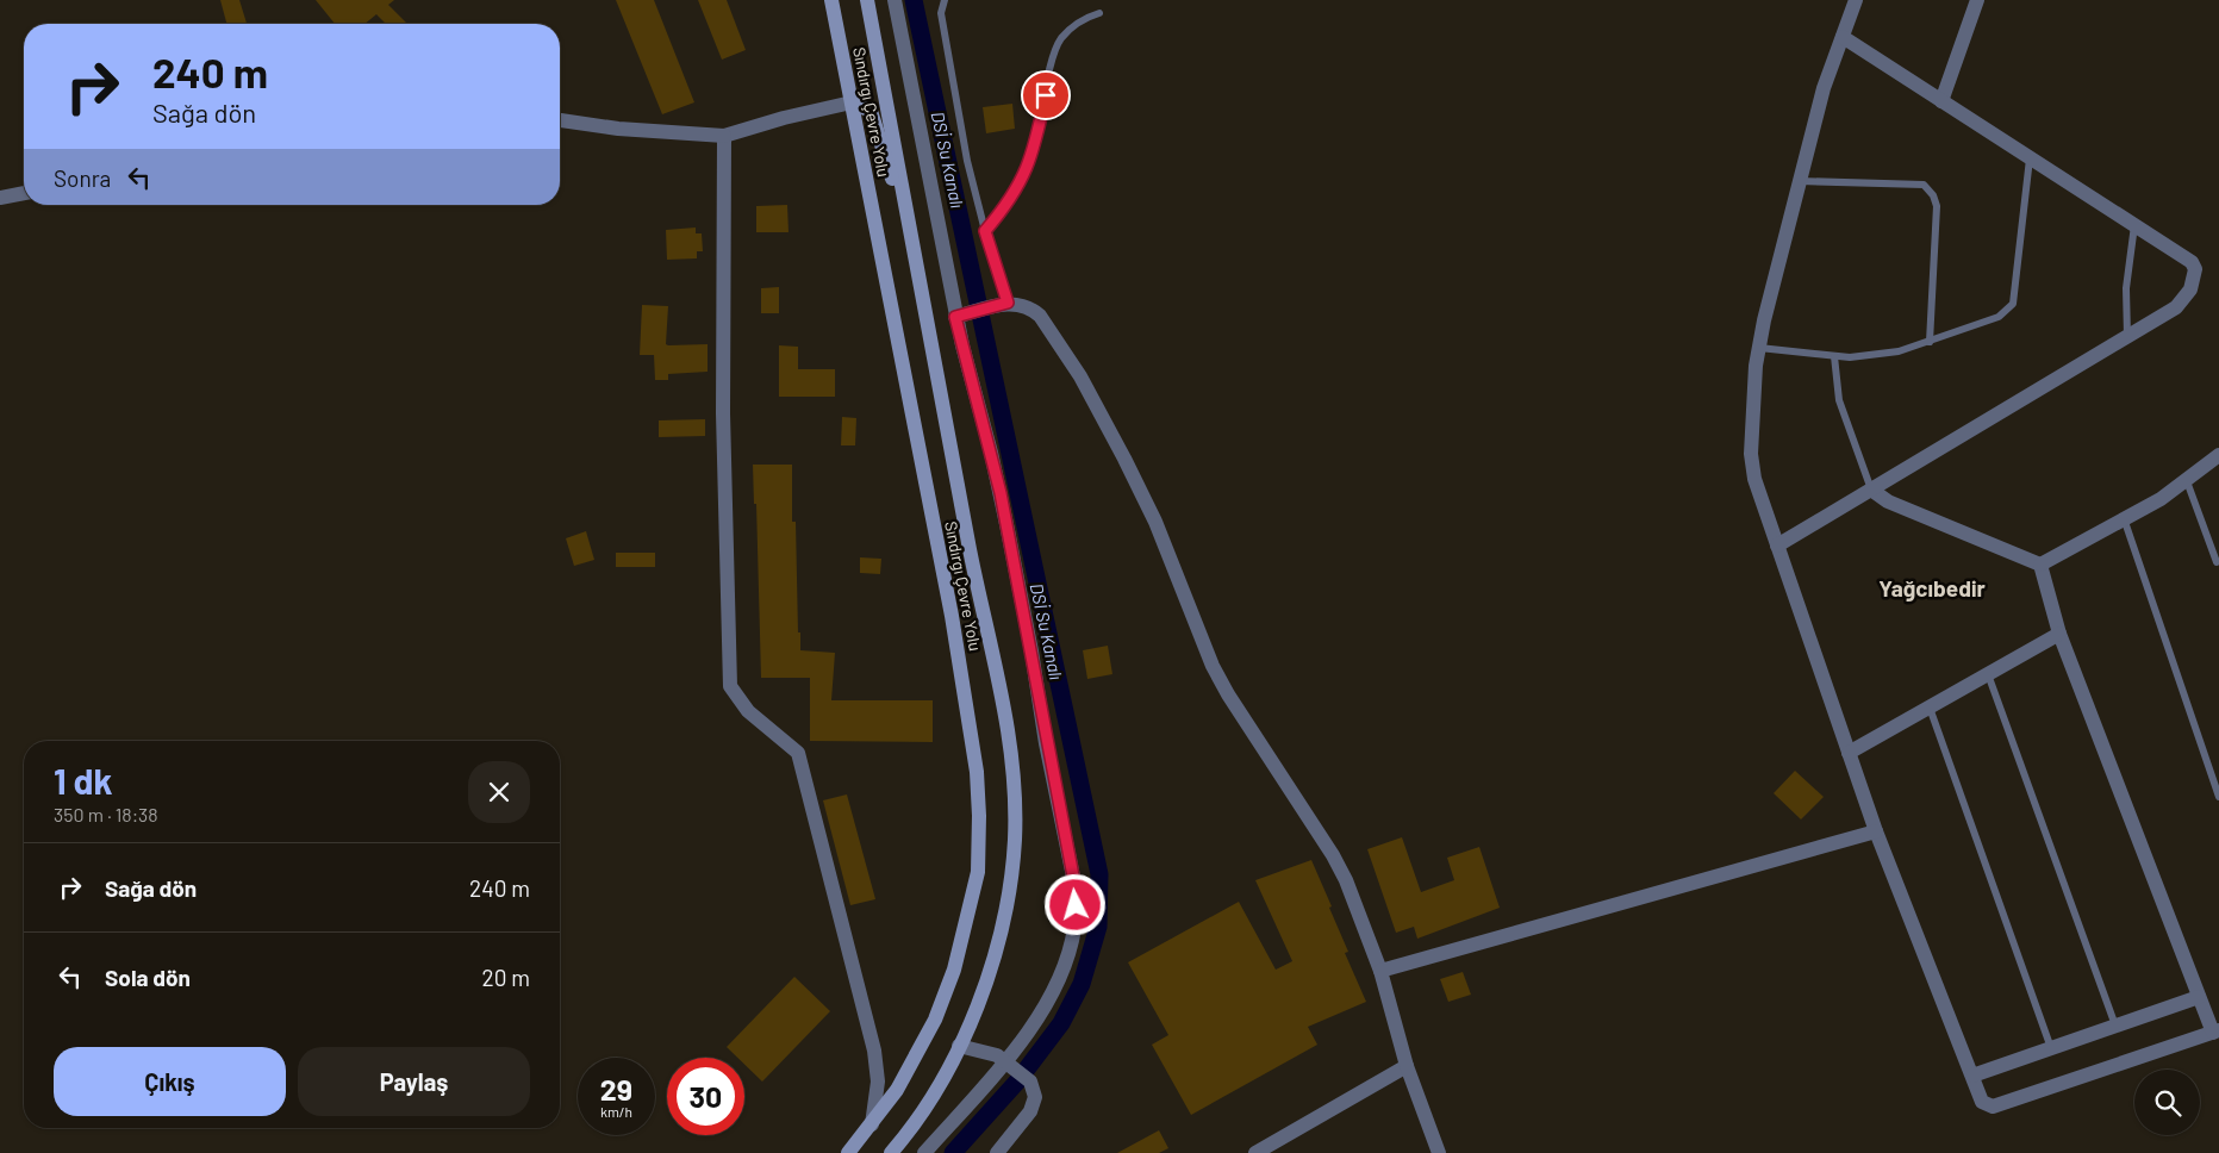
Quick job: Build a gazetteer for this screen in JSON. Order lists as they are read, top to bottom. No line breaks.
{"streets":{"main road":["Sındırgı Çevre Yolu"]},"districts":["Yağcıbedir"],"water":["DSİ Su Kanalı"],"page":{"turn":["240 m","Sağa dön"],"then":"Sonra","heading":["1 dk","350 m · 18:38"],"list":[{"name":"Sağa dön","value":"240 m"},{"name":"Sola dön","value":"20 m"}],"buttons":["Çıkış","Paylaş"],"speed":"29 km/h","limit":"30"}}
